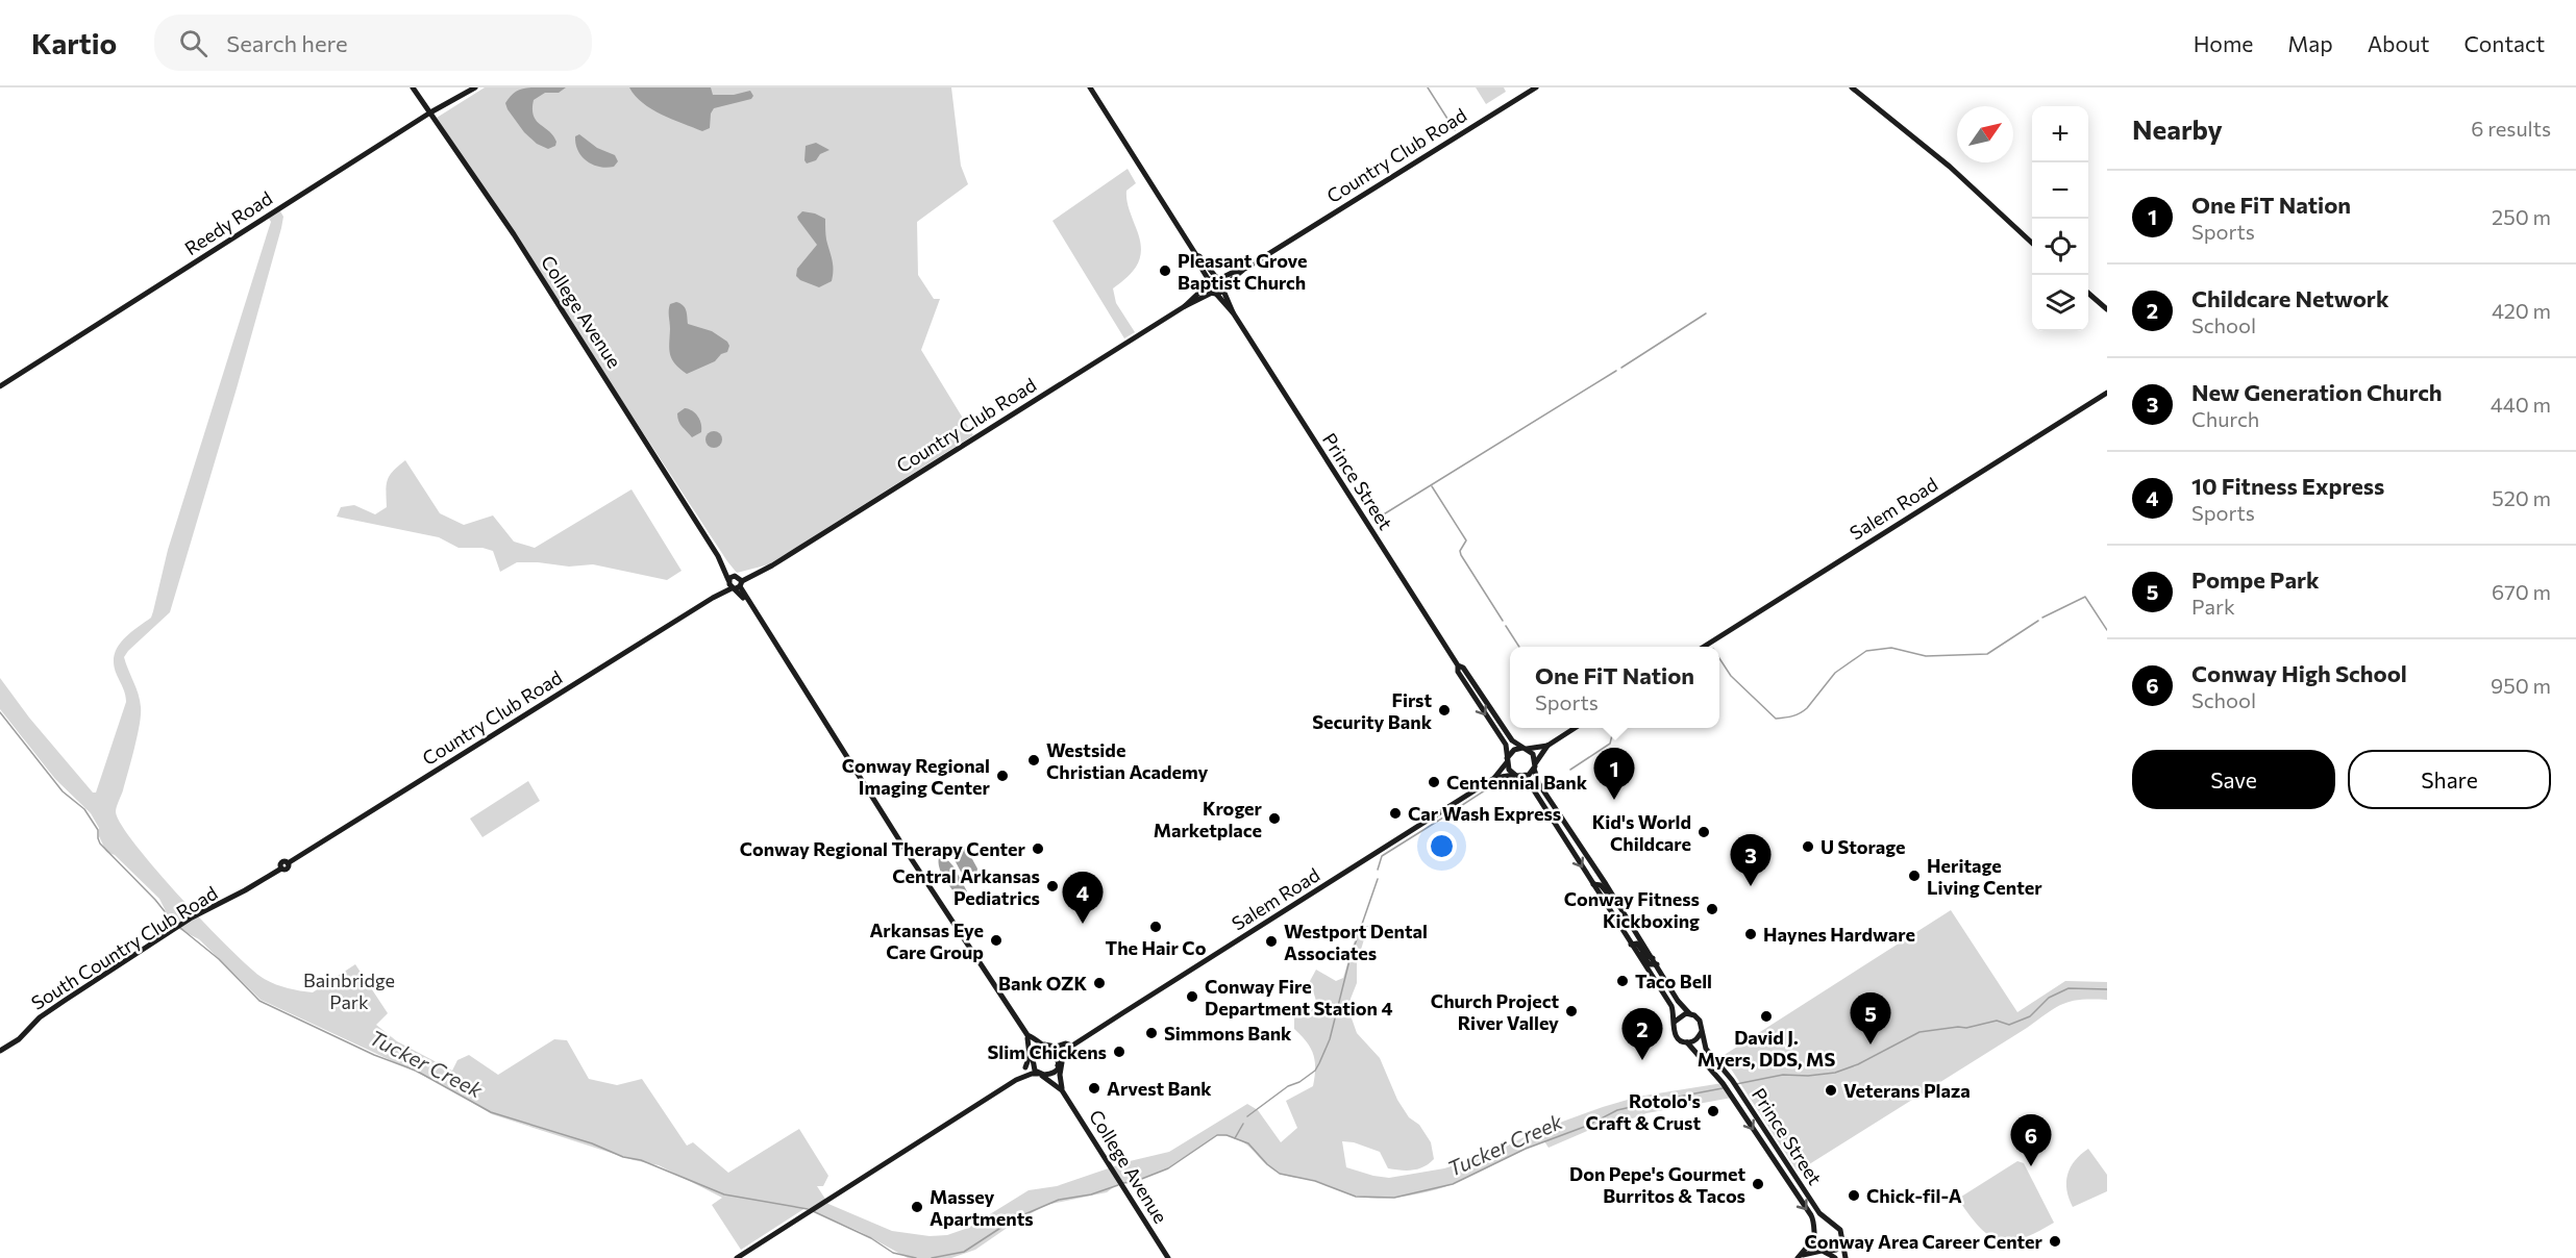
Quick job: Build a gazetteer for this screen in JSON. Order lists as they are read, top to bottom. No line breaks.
{"streets":{"street":["Country Club Road","Reedy Road","College Avenue","Prince Street","Salem Road","South Country Club Road"]},"crossings":[["Country Club Road","College Avenue"],["Country Club Road","Prince Street"],["Country Club Road","South Country Club Road"],["Reedy Road","College Avenue"],["College Avenue","Salem Road"],["Prince Street","Salem Road"]],"water":["Tucker Creek"],"parks":["Bainbridge Park"],"places":["Pleasant Grove Baptist Church","First Security Bank","Westside Christian Academy","Conway Regional Imaging Center","Centennial Bank","Car Wash Express","Kroger Marketplace","Kid's World Childcare","U Storage","Conway Regional Therapy Center","Heritage Living Center","Central Arkansas Pediatrics","Conway Fitness Kickboxing","The Hair Co","Haynes Hardware","Arkansas Eye Care Group","Westport Dental Associates","Taco Bell","Bank OZK","Conway Fire Department Station 4","Church Project River Valley","David J. Myers, DDS, MS","Simmons Bank","Slim Chickens","Arvest Bank","Veterans Plaza","Rotolo's Craft & Crust","Don Pepe's Gourmet Burritos & Tacos","Chick-fil-A","Massey Apartments","Conway Area Career Center"],"north":"top right","page":{"header":"Kartio","search":"Search here","nav":["Home","Map","About","Contact"],"heading":["Nearby","6 results"],"map_buttons":["+","−"],"list":[{"mark":"1","name":"One FiT Nation","note":"Sports","value":"250 m"},{"mark":"2","name":"Childcare Network","note":"School","value":"420 m"},{"mark":"3","name":"New Generation Church","note":"Church","value":"440 m"},{"mark":"4","name":"10 Fitness Express","note":"Sports","value":"520 m"},{"mark":"5","name":"Pompe Park","note":"Park","value":"670 m"},{"mark":"6","name":"Conway High School","note":"School","value":"950 m"}],"popup":["One FiT Nation","Sports"],"buttons":["Save","Share"],"pins":["1","3","4","5","2","6"]}}
